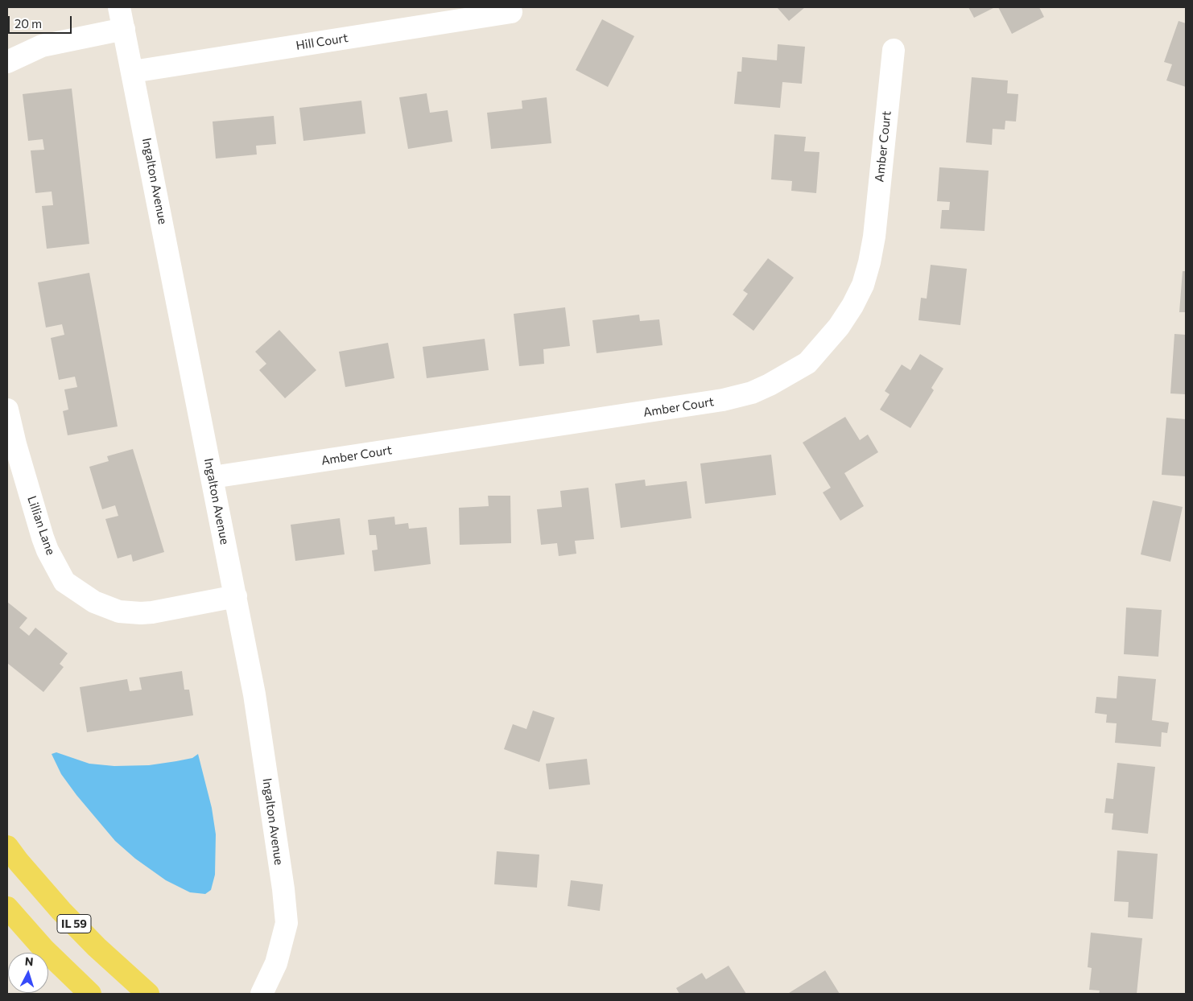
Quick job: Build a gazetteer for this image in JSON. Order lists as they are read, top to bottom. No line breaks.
{"streets":{"main road":["IL 59"],"street":["Hill Court","Amber Court","Ingalton Avenue","Lillian Lane"]},"crossings":[["Hill Court","Ingalton Avenue"],["Amber Court","Ingalton Avenue"],["Ingalton Avenue","Lillian Lane"]],"scale_bar":"20 m","north":"top"}
